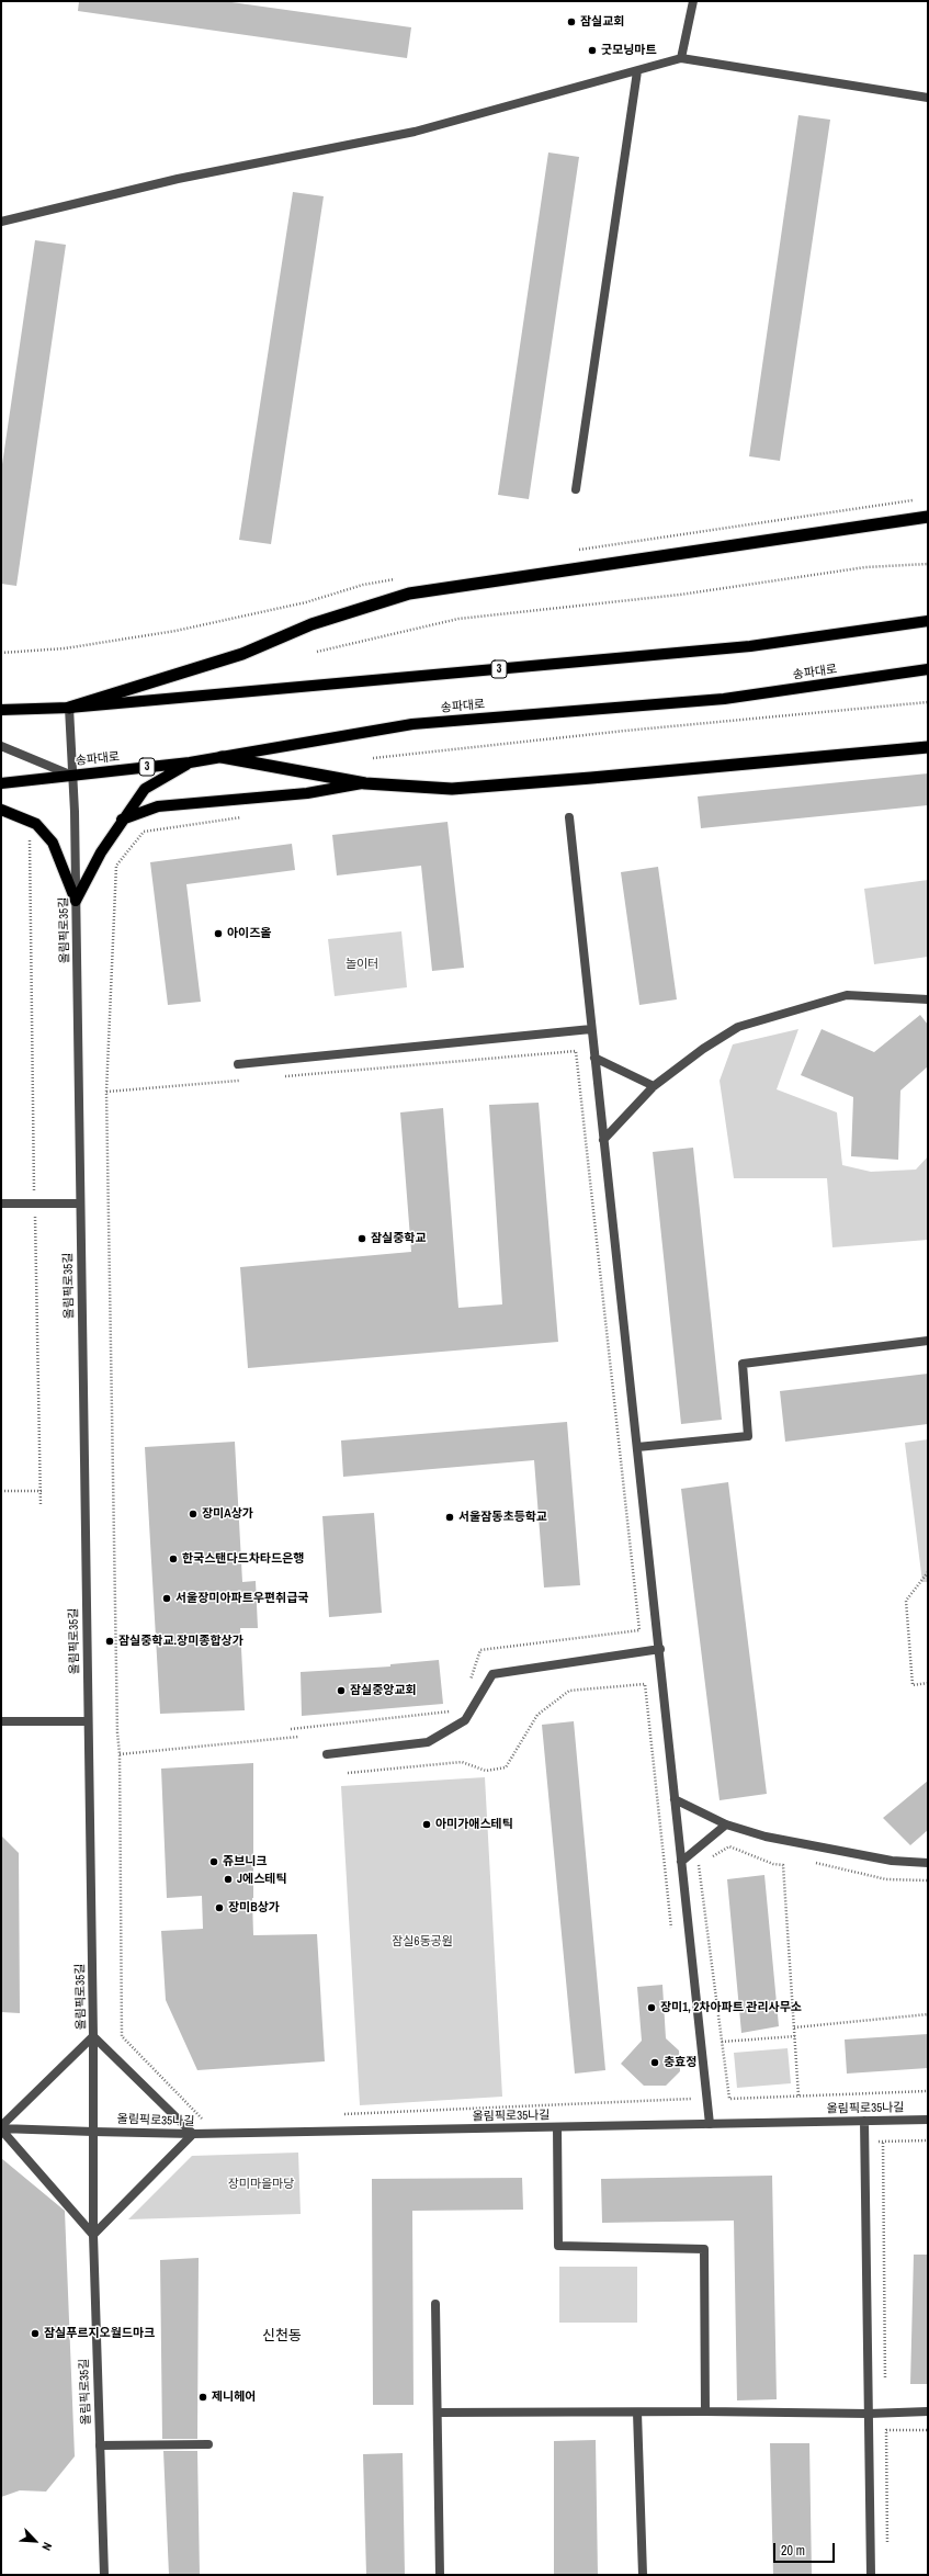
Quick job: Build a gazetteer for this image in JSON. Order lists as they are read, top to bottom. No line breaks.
{"streets":{"main road":["3","송파대로"],"street":["올림픽로35길","올림픽로35나길"]},"crossings":[["3","올림픽로35길"],["송파대로","올림픽로35길"],["올림픽로35길","올림픽로35나길"]],"districts":["신천동"],"parks":["놀이터","잠실6동공원","장미마을마당"],"places":["잠실교회","굿모닝마트","아이즈올","잠실중학교","장미A상가","서울잠동초등학교","한국스탠다드차타드은행","서울장미아파트우편취급국","잠실중학교.장미종합상가","잠실중앙교회","아미가애스테틱","쥬브니크","J에스테틱","장미B상가","장미1, 2차아파트 관리사무소","충효정","잠실푸르지오월드마크","제니헤어"],"scale_bar":"20 m","north":"bottom right"}
